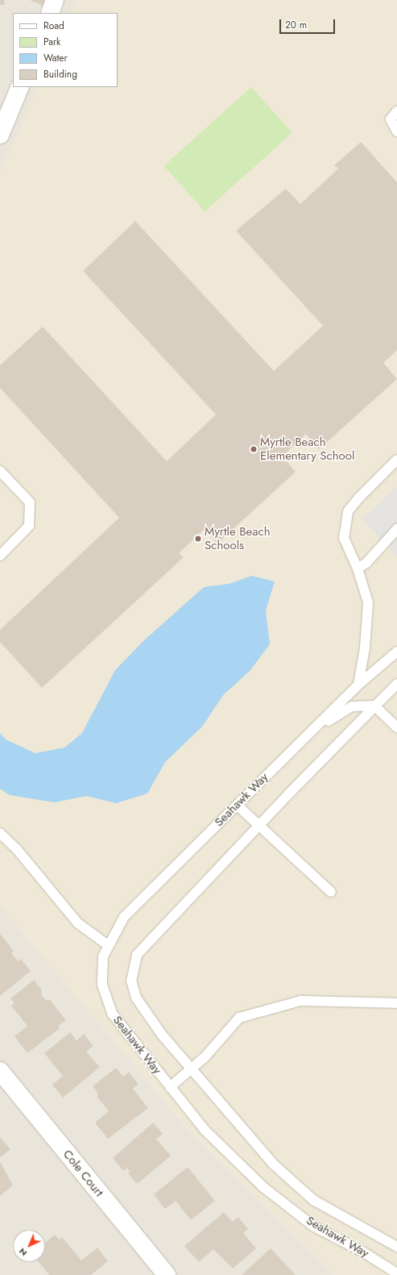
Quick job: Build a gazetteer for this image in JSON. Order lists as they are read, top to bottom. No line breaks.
{"streets":{"street":["Cole Court"],"lane":["Seahawk Way"]},"places":["Myrtle Beach Elementary School","Myrtle Beach Schools"],"legend":["Road","Park","Water","Building"],"scale_bar":"20 m","north":"bottom left"}
